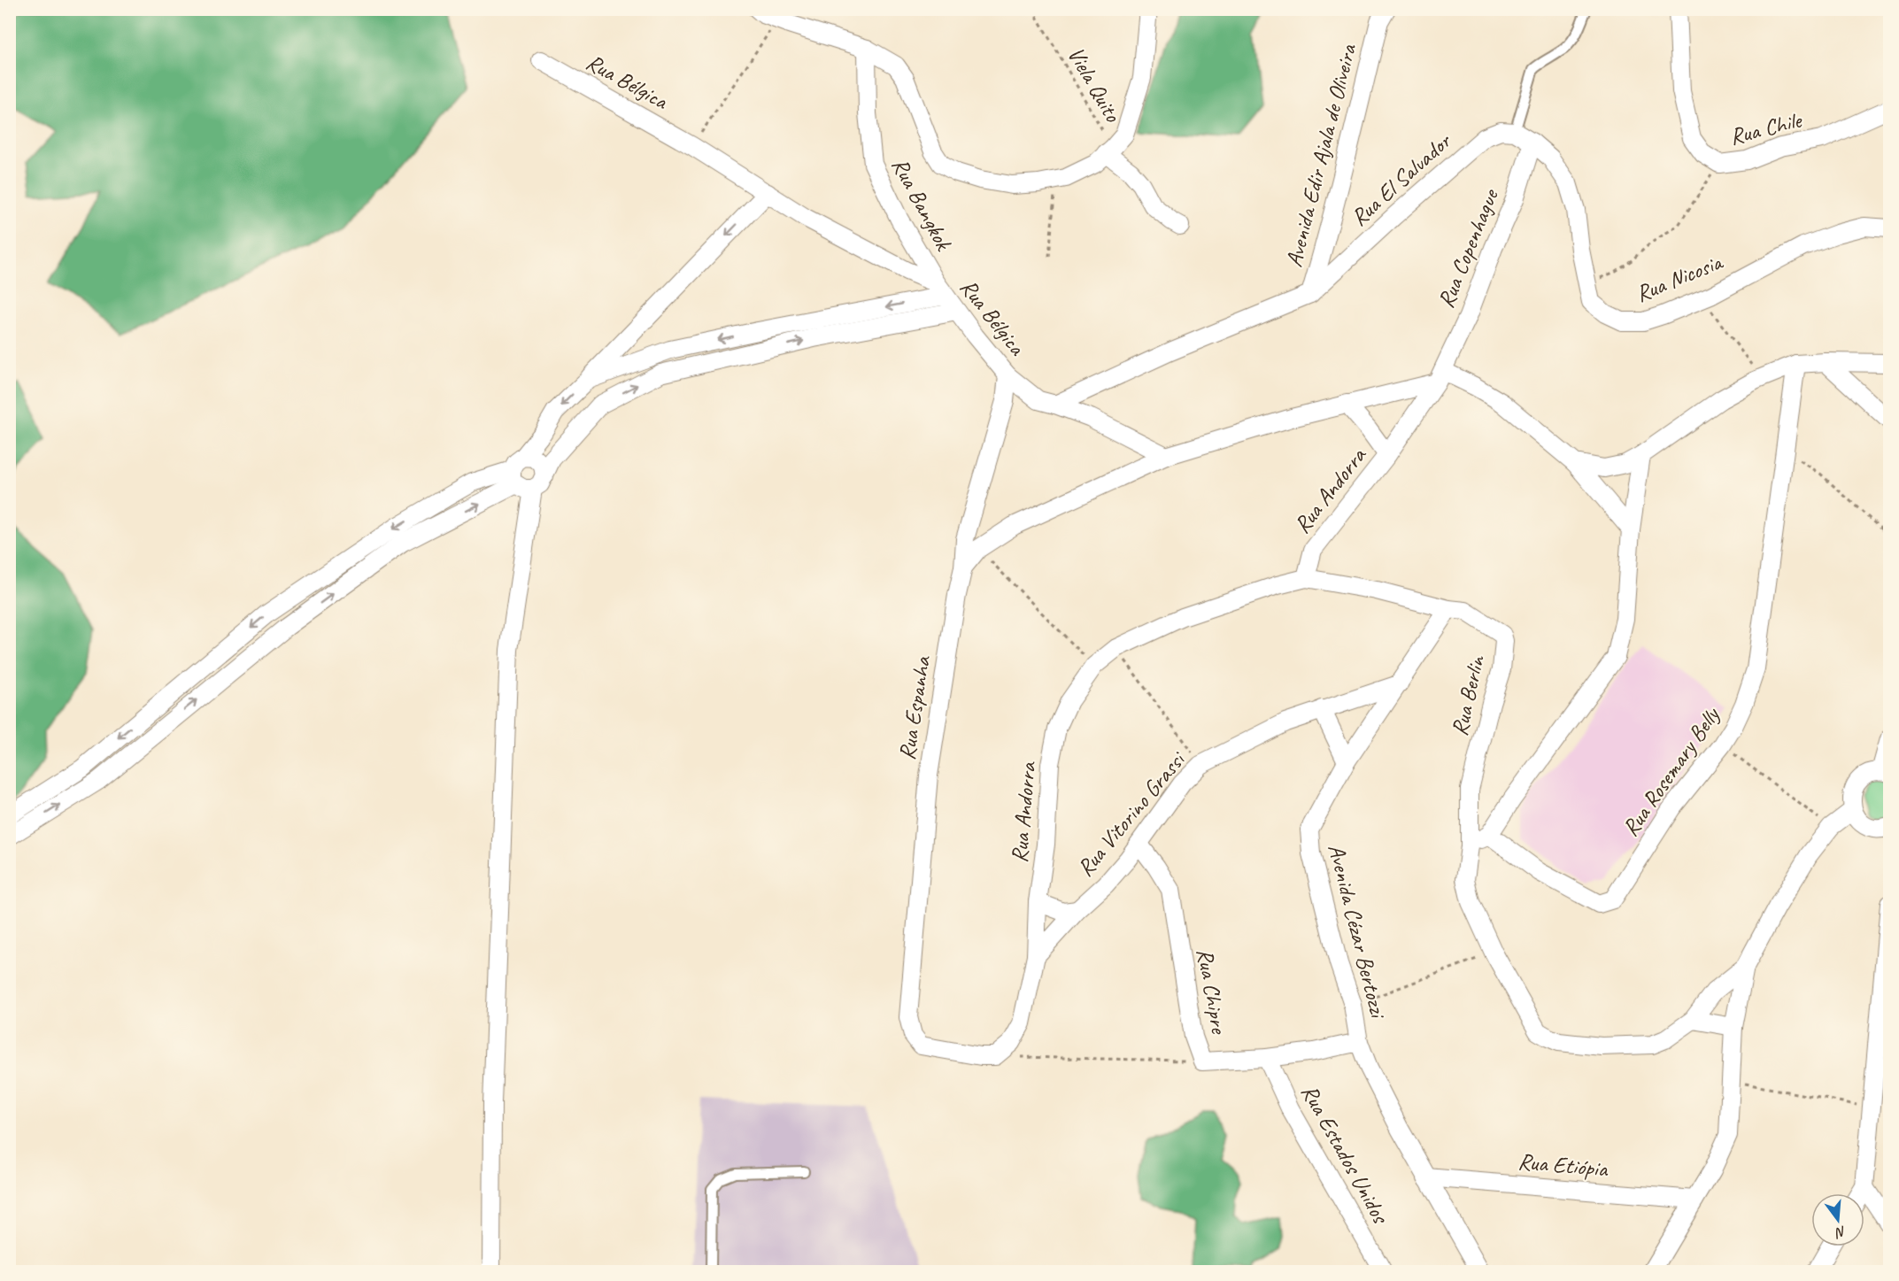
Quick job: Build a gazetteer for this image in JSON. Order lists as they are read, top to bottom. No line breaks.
{"streets":{"street":["Rua Bélgica","Rua Chile","Avenida Edir Ajala de Oliveira","Rua El Salvador","Rua Bangkok","Rua Copenhague","Rua Nicosia","Rua Andorra","Rua Berlin","Rua Espanha","Rua Rosemary Belly","Rua Vitorino Grassi","Avenida Cézar Bertozzi","Rua Chipre","Rua Estados Unidos","Rua Etiópia"],"path":["Viela Quito"]},"crossings":[["Rua Bélgica","Avenida Edir Ajala de Oliveira"],["Rua Bélgica","Rua Bangkok"],["Rua Bélgica","Rua Espanha"],["Avenida Edir Ajala de Oliveira","Rua El Salvador"],["Rua Copenhague","Rua Nicosia"],["Rua Copenhague","Rua Andorra"],["Rua Andorra","Rua Berlin"],["Rua Andorra","Rua Espanha"],["Rua Andorra","Rua Vitorino Grassi"],["Rua Berlin","Avenida Cézar Bertozzi"],["Rua Vitorino Grassi","Avenida Cézar Bertozzi"],["Rua Vitorino Grassi","Rua Chipre"],["Avenida Cézar Bertozzi","Rua Chipre"],["Avenida Cézar Bertozzi","Rua Etiópia"],["Rua Chipre","Rua Estados Unidos"]],"north":"bottom"}
